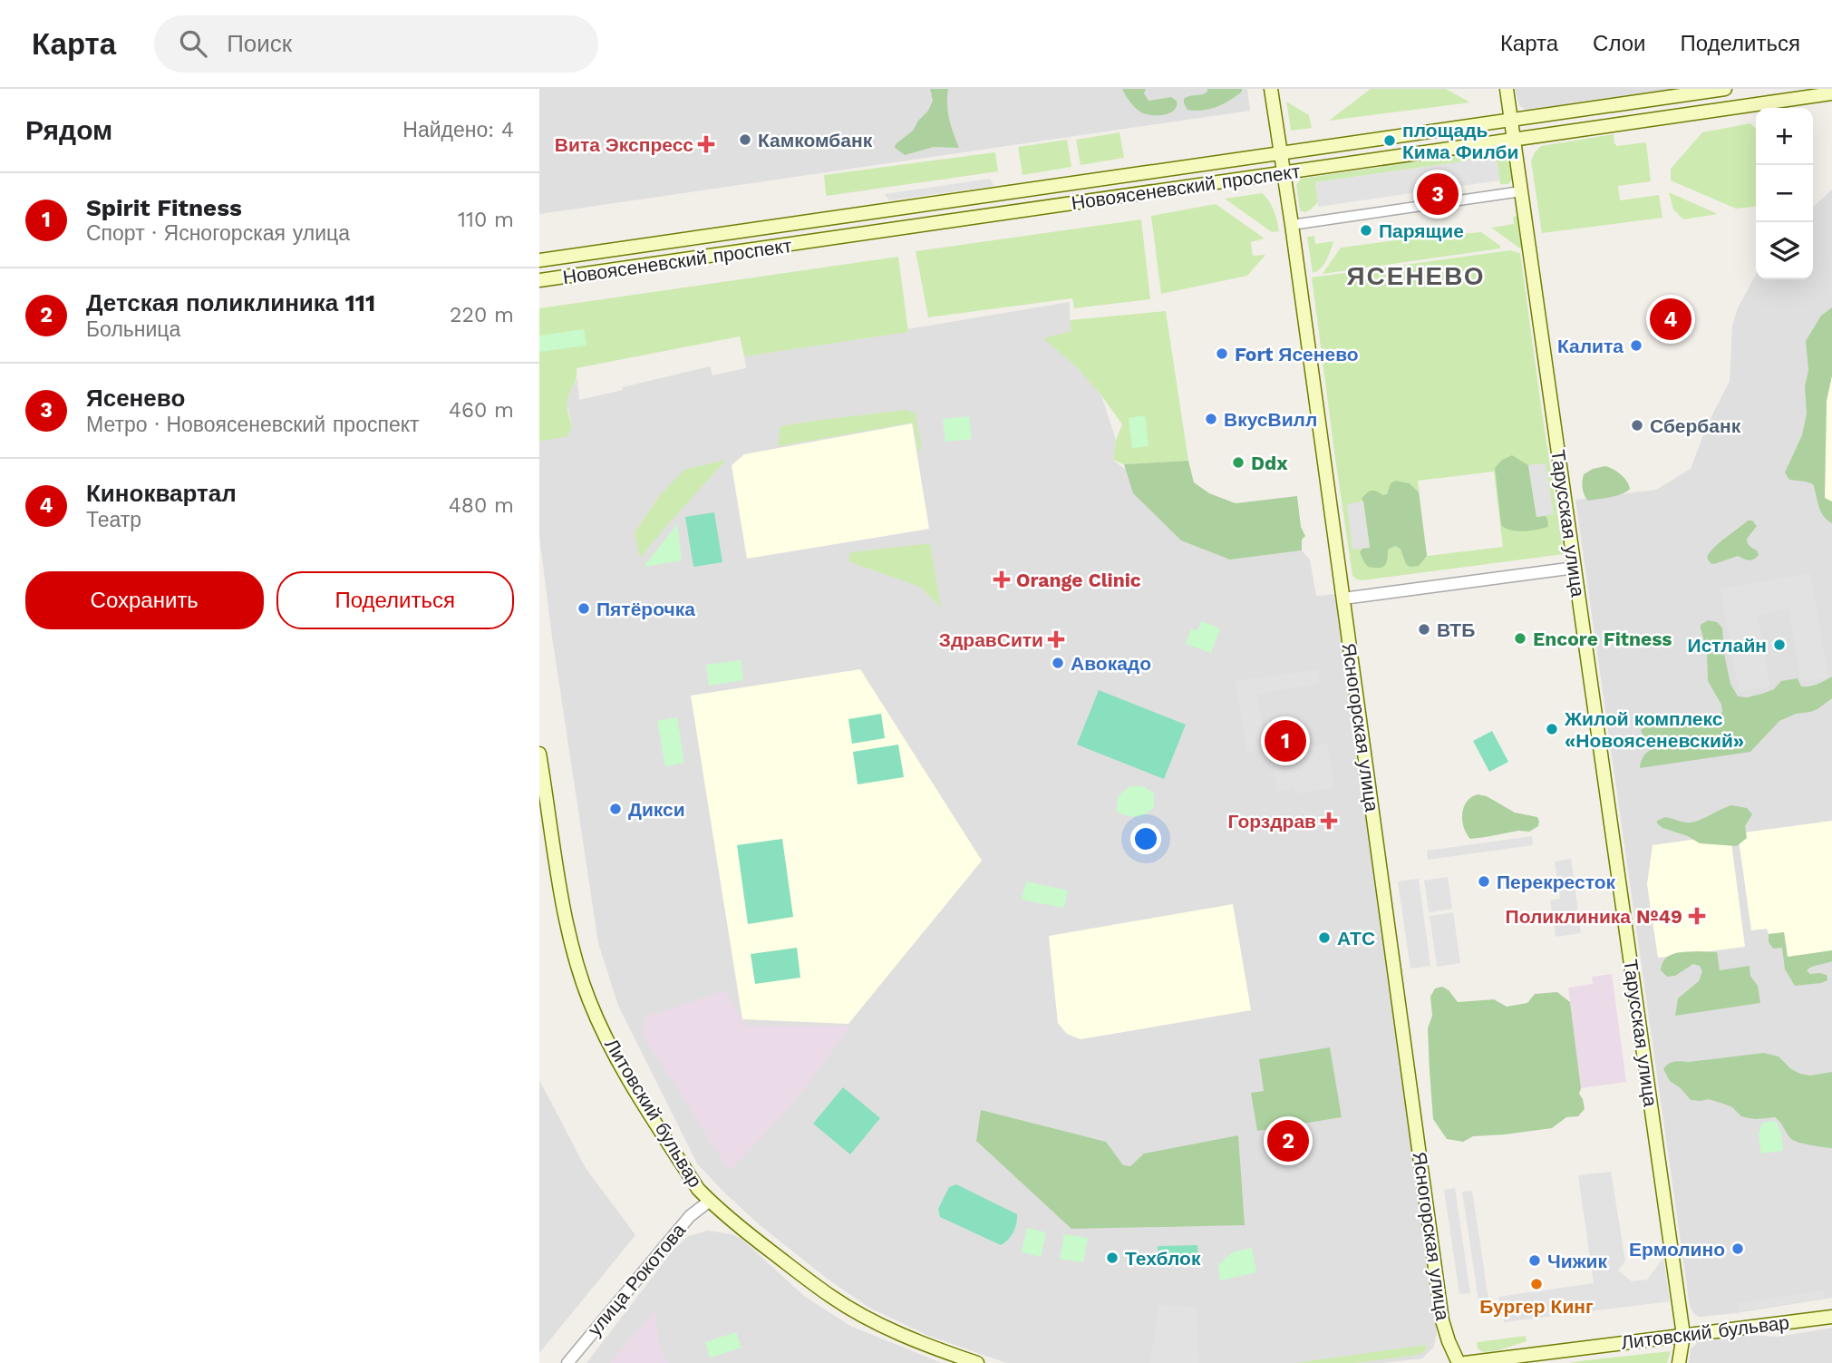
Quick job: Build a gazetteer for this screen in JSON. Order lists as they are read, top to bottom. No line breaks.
{"streets":{"main road":["Новоясеневский проспект","Тарусская улица","Ясногорская улица","Литовский бульвар"],"street":["улица Рокотова"]},"crossings":[["Новоясеневский проспект","Тарусская улица"],["Новоясеневский проспект","Ясногорская улица"],["Тарусская улица","Литовский бульвар"],["Литовский бульвар","улица Рокотова"]],"districts":["ЯСЕНЕВО"],"places":{"other":["Камкомбанк","площадь Кима Филби","Парящие","Калита","Fort Ясенево","ВкусВилл","Сбербанк","Ddx","Пятёрочка","ВТБ","Encore Fitness","Истлайн","Авокадо","Жилой комплекс «Новоясеневский»","Дикси","Перекресток","АТС","Ермолино","Техблок","Чижик","Бургер Кинг"],"health":["Вита Экспресс","Orange Clinic","ЗдравСити","Горздрав","Поликлиника №49"]},"page":{"header":"Карта","search":"Поиск","nav":["Карта","Слои","Поделиться"],"heading":["Рядом","Найдено: 4"],"map_buttons":["+","−"],"pins":["3","4","1","2"],"list":[{"mark":"1","name":"Spirit Fitness","note":"Спорт · Ясногорская улица","value":"110 m"},{"mark":"2","name":"Детская поликлиника 111","note":"Больница","value":"220 m"},{"mark":"3","name":"Ясенево","note":"Метро · Новоясеневский проспект","value":"460 m"},{"mark":"4","name":"Киноквартал","note":"Театр","value":"480 m"}],"buttons":["Сохранить","Поделиться"]}}
